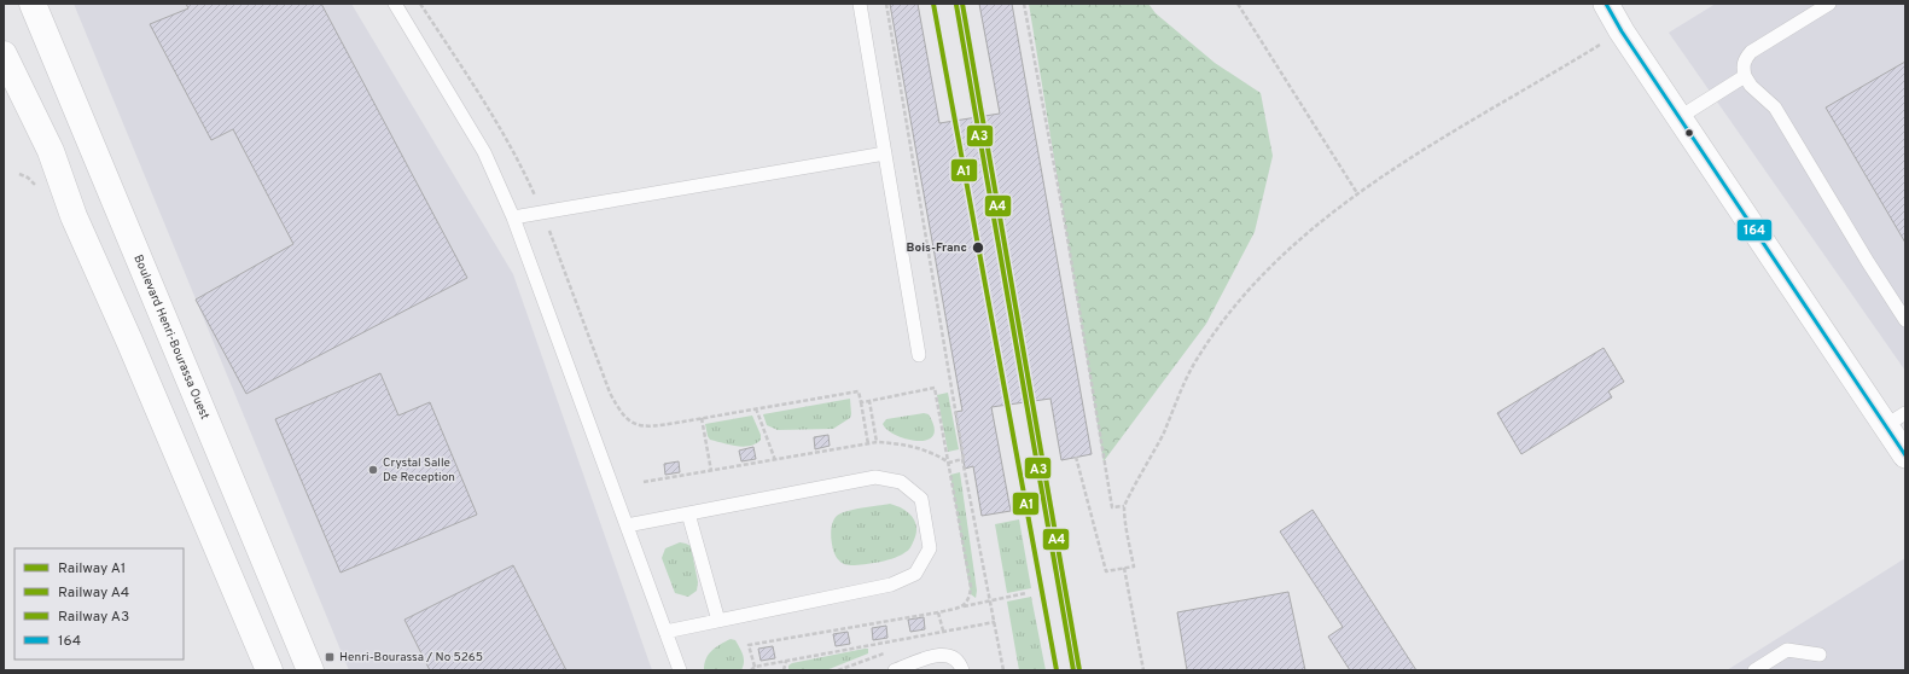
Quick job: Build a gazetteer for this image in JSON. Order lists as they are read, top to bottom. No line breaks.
{"streets":{"main road":["Boulevard Henri-Bourassa Ouest"]},"places":{"other":["Bois-Franc","Crystal Salle De Reception"],"transit":["Henri-Bourassa / No 5265"]},"lines":["rail line A1","rail line A4","transit line 164","rail line A3"],"legend":["Railway A1","Railway A4","Railway A3","164"]}
